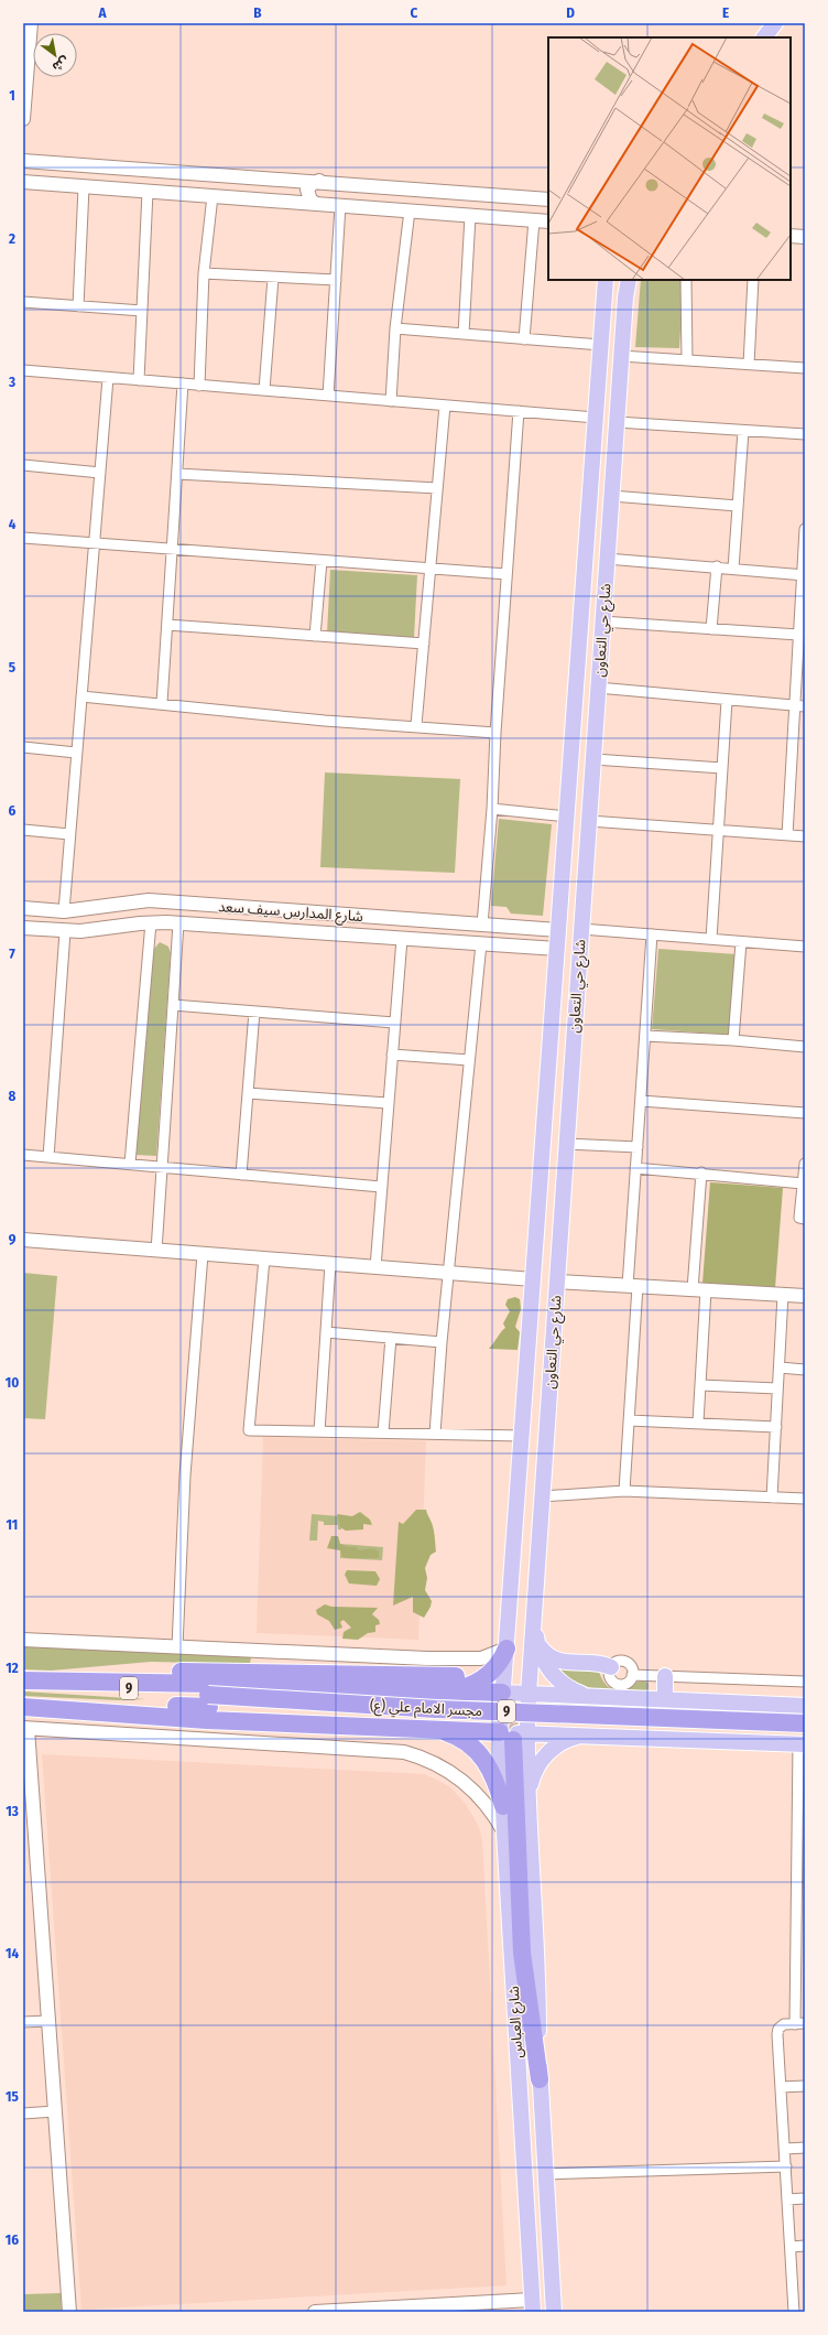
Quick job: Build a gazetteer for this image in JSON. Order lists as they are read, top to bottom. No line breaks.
{"streets":{"highway":["9","مجسر الامام علي (ع)"],"main road":["شارع حي التعاون","شارع المدارس سيف سعد","شارع العباس"]},"crossings":[["شارع حي التعاون","شارع المدارس سيف سعد"],["شارع حي التعاون","شارع العباس"],["9","مجسر الامام علي (ع)"]],"north":"bottom right","grid":{"columns":["A","B","C","D","E"],"rows":["1","2","3","4","5","6","7","8","9","10","11","12","13","14","15","16"]}}
